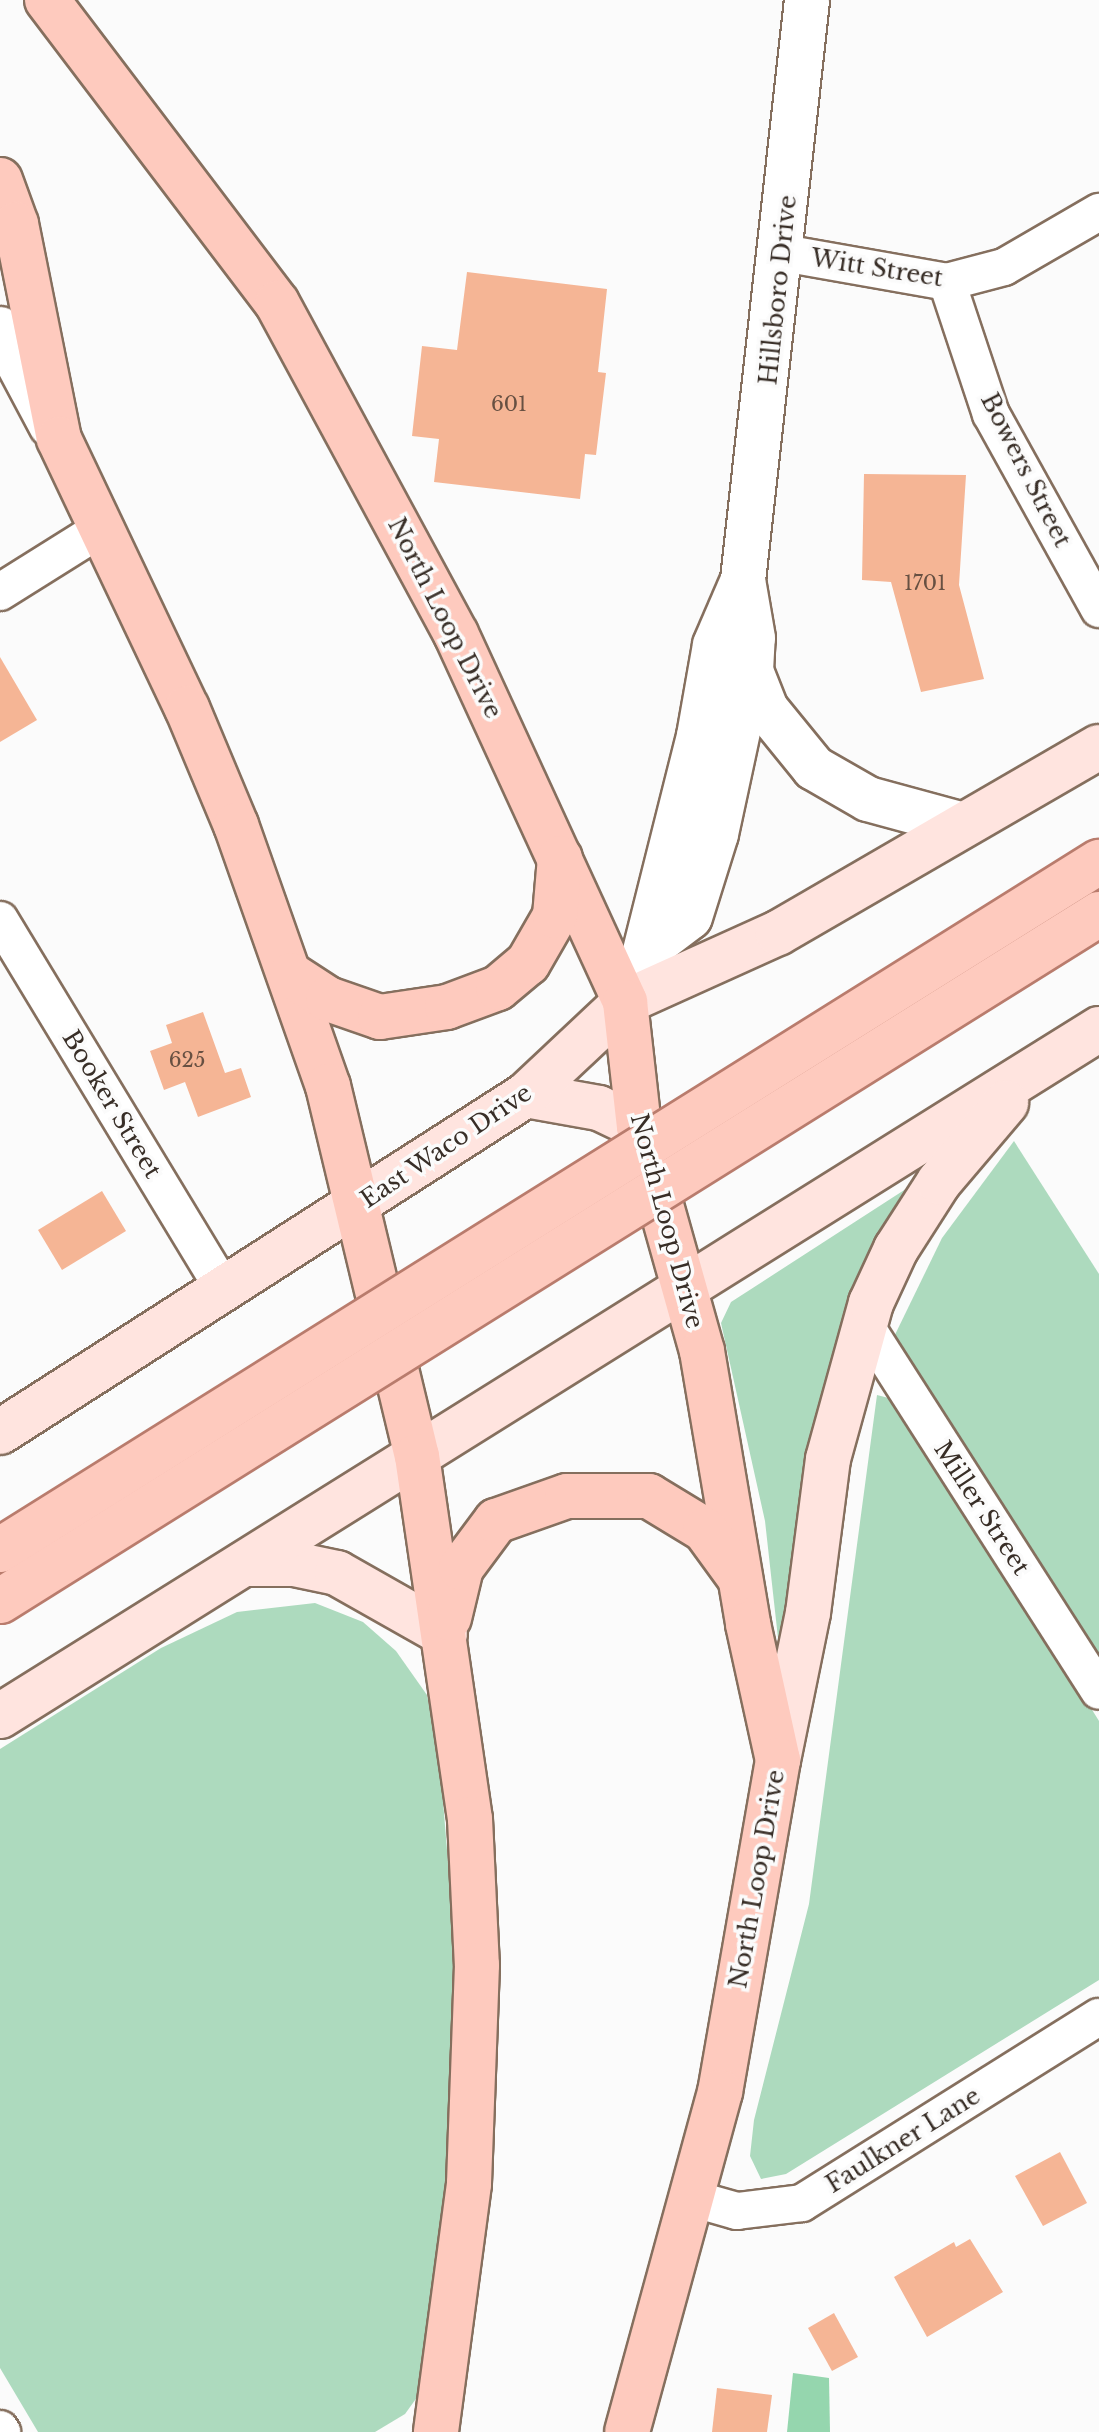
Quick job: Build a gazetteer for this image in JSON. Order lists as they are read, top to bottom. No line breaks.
{"streets":{"main road":["North Loop Drive","East Waco Drive"],"street":["Witt Street","Hillsboro Drive","Bowers Street","Booker Street","Miller Street","Faulkner Lane"]},"crossings":[["Witt Street","Hillsboro Drive"],["Witt Street","Bowers Street"],["Hillsboro Drive","North Loop Drive"],["Hillsboro Drive","East Waco Drive"],["North Loop Drive","East Waco Drive"],["North Loop Drive","Faulkner Lane"],["Booker Street","East Waco Drive"]],"house_numbers":["601","1701","625"]}
